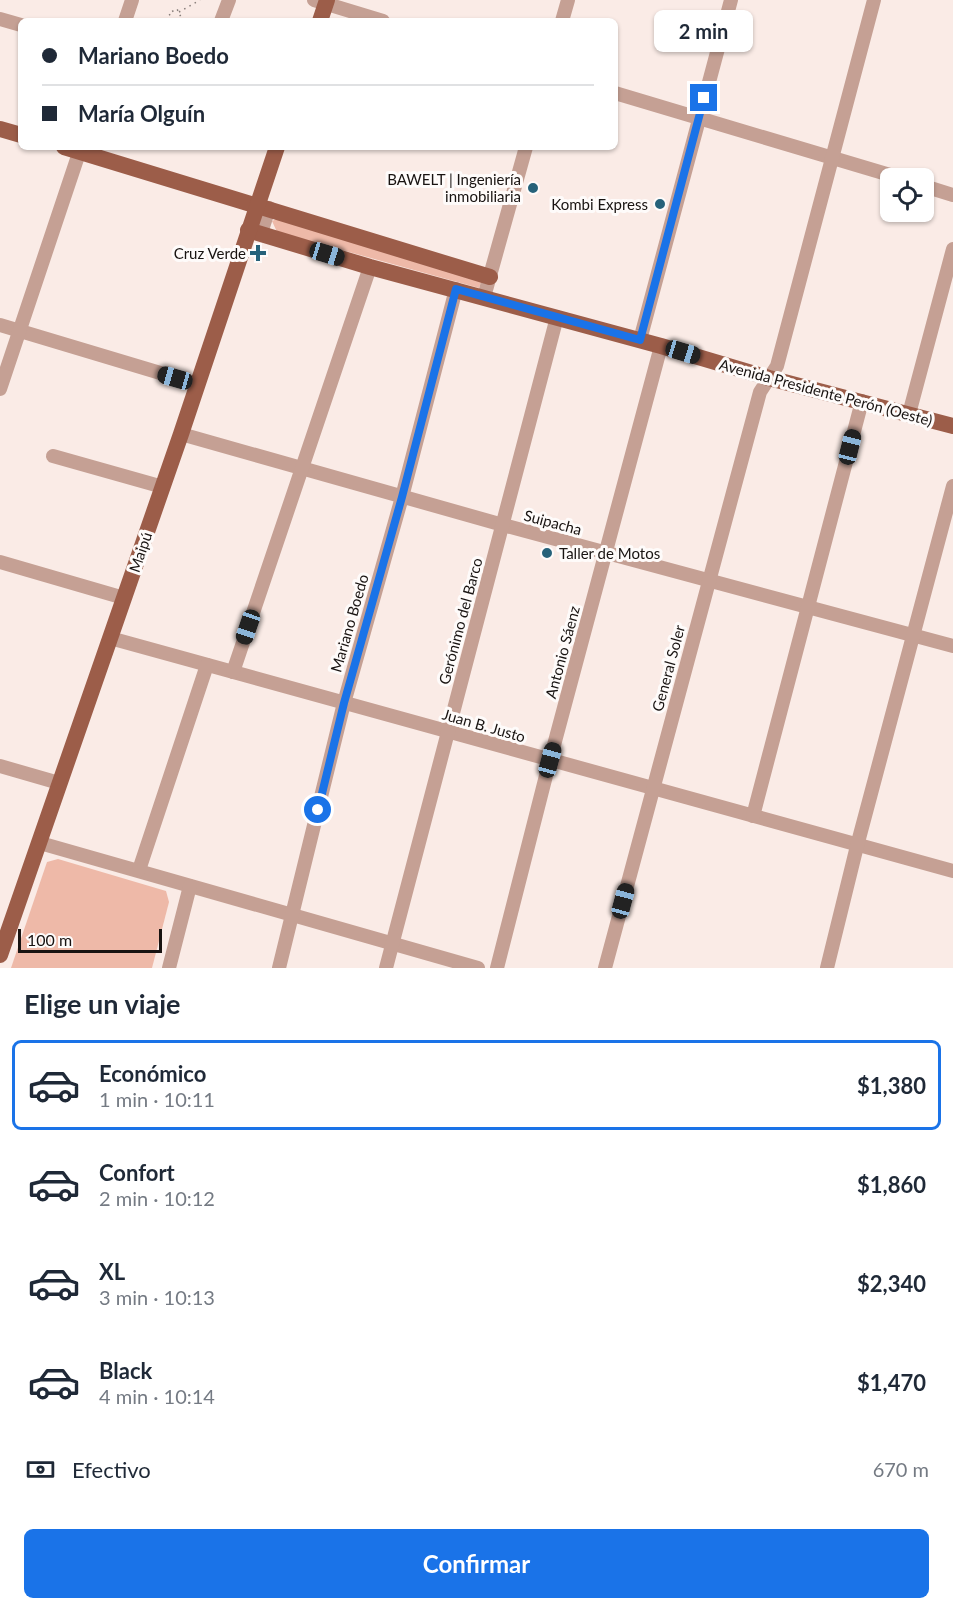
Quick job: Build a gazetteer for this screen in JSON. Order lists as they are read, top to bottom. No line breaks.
{"streets":{"main road":["Avenida Presidente Perón (Oeste)","Maipú"],"street":["Suipacha","Gerónimo del Barco","Mariano Boedo","Antonio Sáenz","General Soler","Juan B. Justo"]},"crossings":[["Avenida Presidente Perón (Oeste)","Maipú"],["Avenida Presidente Perón (Oeste)","Gerónimo del Barco"],["Avenida Presidente Perón (Oeste)","Mariano Boedo"],["Avenida Presidente Perón (Oeste)","Antonio Sáenz"],["Avenida Presidente Perón (Oeste)","General Soler"],["Suipacha","Maipú"],["Suipacha","Gerónimo del Barco"],["Suipacha","Mariano Boedo"],["Suipacha","Antonio Sáenz"],["Suipacha","General Soler"],["Maipú","Juan B. Justo"],["Gerónimo del Barco","Juan B. Justo"],["Mariano Boedo","Juan B. Justo"],["Antonio Sáenz","Juan B. Justo"],["General Soler","Juan B. Justo"]],"places":{"other":["BAWELT | Ingeniería inmobiliaria","Kombi Express","Taller de Motos"],"health":["Cruz Verde"]},"scale_bar":"100 m","page":{"bubble":"2 min","banner":["Mariano Boedo","María Olguín"],"scale":"100 m","heading":"Elige un viaje","list":[{"name":"Económico","note":"1 min · 10:11","value":"$1,380"},{"name":"Confort","note":"2 min · 10:12","value":"$1,860"},{"name":"XL","note":"3 min · 10:13","value":"$2,340"},{"name":"Black","note":"4 min · 10:14","value":"$1,470"}],"pay":["Efectivo","670 m"],"buttons":"Confirmar"}}
